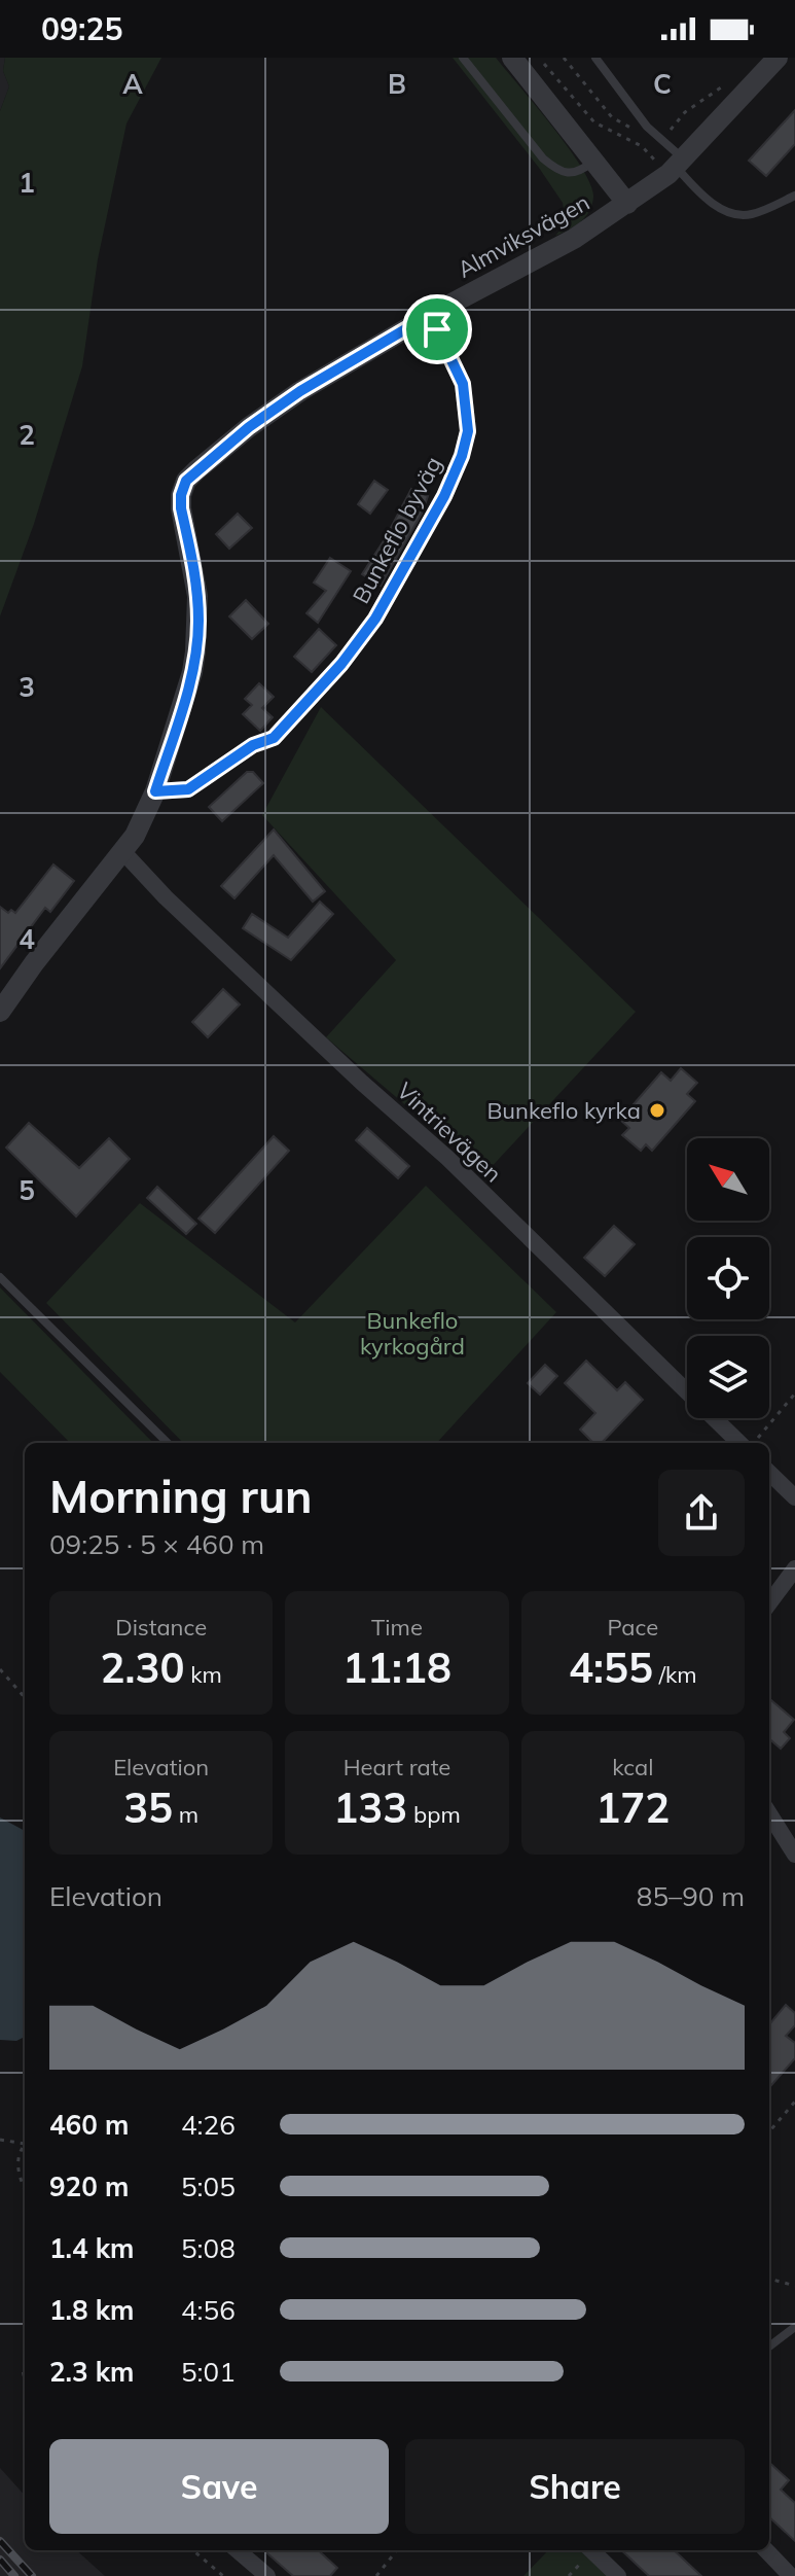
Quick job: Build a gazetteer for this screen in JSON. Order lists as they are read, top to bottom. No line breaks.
{"streets":{"street":["Almviksvägen","Bunkeflo byväg","Vintrievägen"]},"crossings":[["Almviksvägen","Bunkeflo byväg"]],"parks":["Bunkeflo kyrkogård"],"places":["Bunkeflo kyrka"],"north":"top left","page":{"status":"09:25","heading":["Morning run","09:25 · 5 × 460 m"],"stats":[["Distance","2.30 km"],["Time","11:18"],["Pace","4:55 /km"],["Elevation","35 m"],["Heart rate","133 bpm"],["kcal","172"]],"chart":["Elevation","85–90 m"],"list":[{"name":"460 m","note":"4:26"},{"name":"920 m","note":"5:05"},{"name":"1.4 km","note":"5:08"},{"name":"1.8 km","note":"4:56"},{"name":"2.3 km","note":"5:01"}],"buttons":["Save","Share"]},"grid":{"columns":["A","B","C"],"rows":["1","2","3","4","5"]}}
